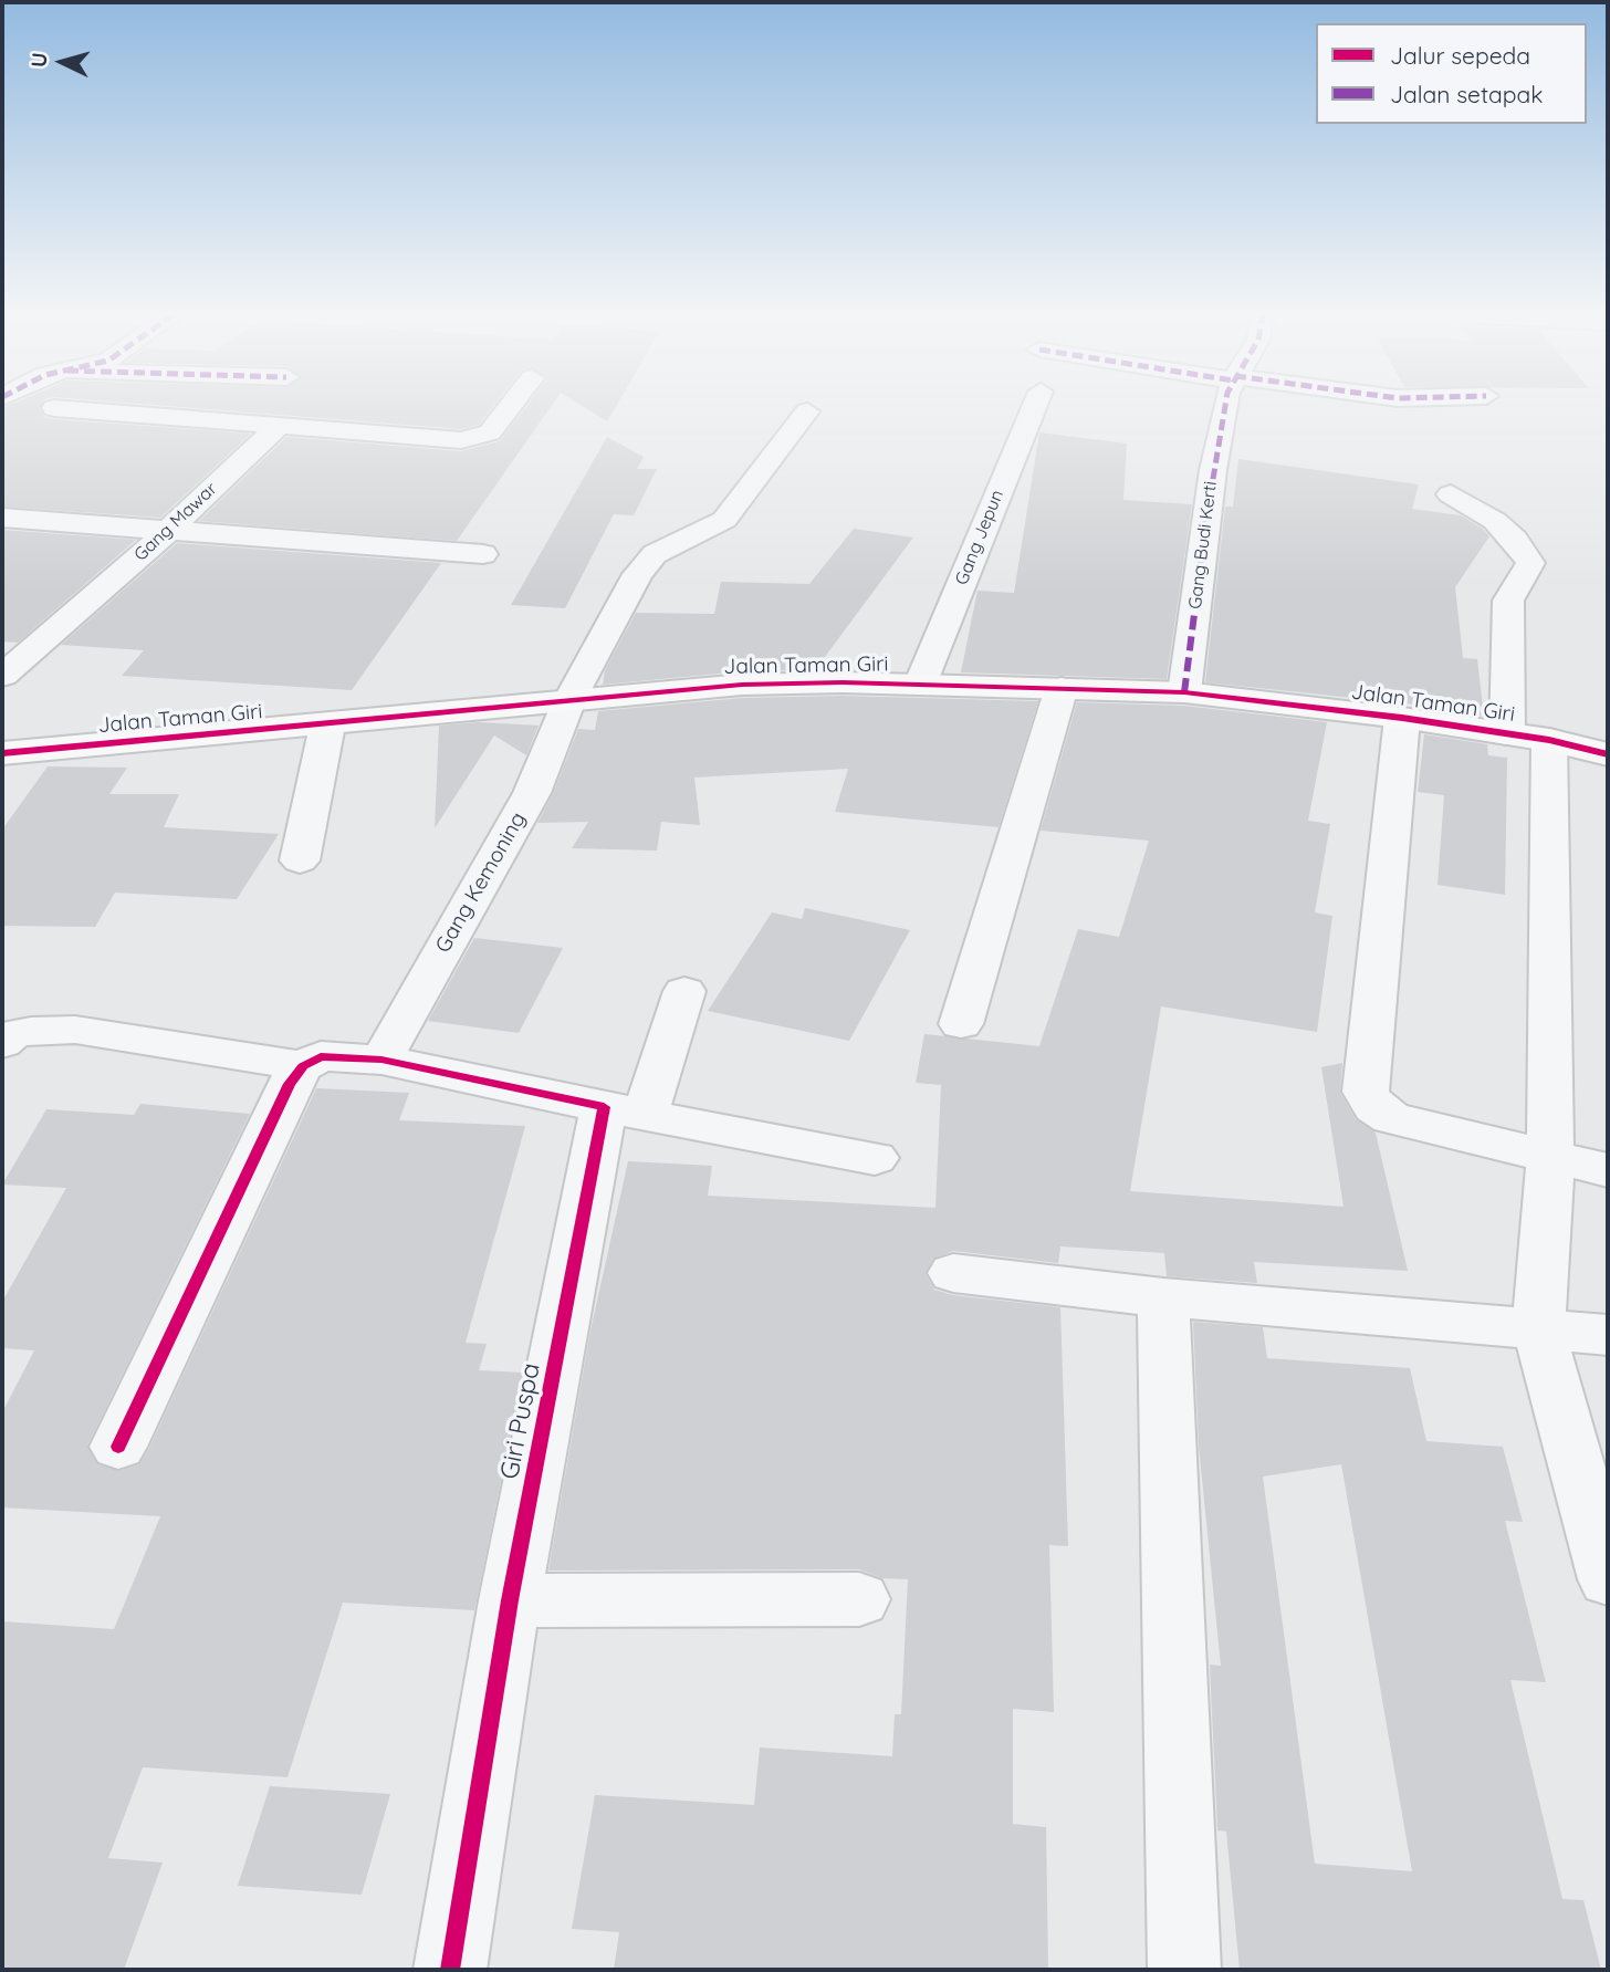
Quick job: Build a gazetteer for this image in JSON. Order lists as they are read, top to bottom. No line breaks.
{"streets":{"street":["Gang Mawar","Gang Jepun","Gang Budi Kerti","Jalan Taman Giri","Gang Kemoning","Giri Puspa"]},"crossings":[["Gang Jepun","Jalan Taman Giri"],["Gang Budi Kerti","Jalan Taman Giri"],["Jalan Taman Giri","Gang Kemoning"]],"legend":["Jalur sepeda","Jalan setapak"],"north":"left"}
